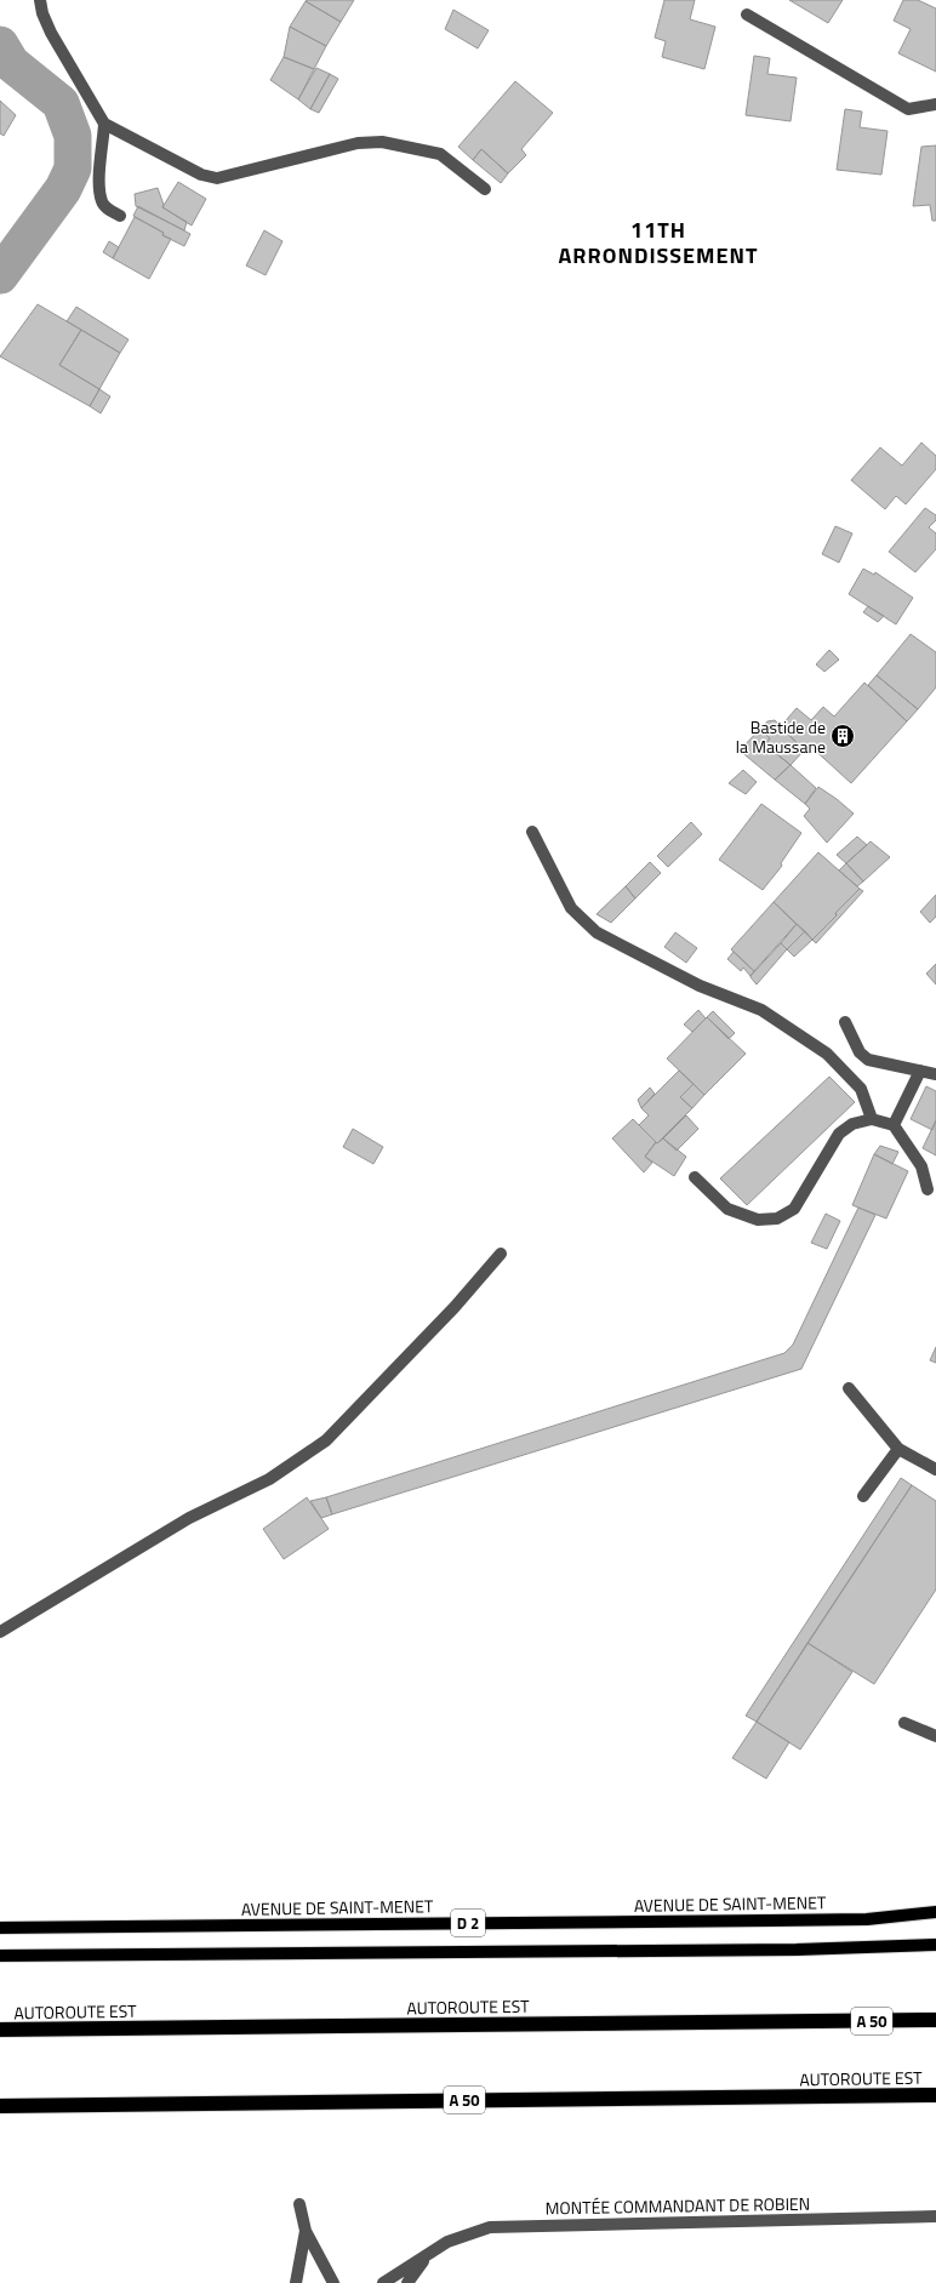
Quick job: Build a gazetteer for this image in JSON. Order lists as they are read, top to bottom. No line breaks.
{"streets":{"highway":["AUTOROUTE EST","A 50"],"main road":["AVENUE DE SAINT-MENET","D 2"],"street":["MONTÉE COMMANDANT DE ROBIEN"]},"districts":["11TH ARRONDISSEMENT"],"places":{"building":["Bastide de la Maussane"]}}
